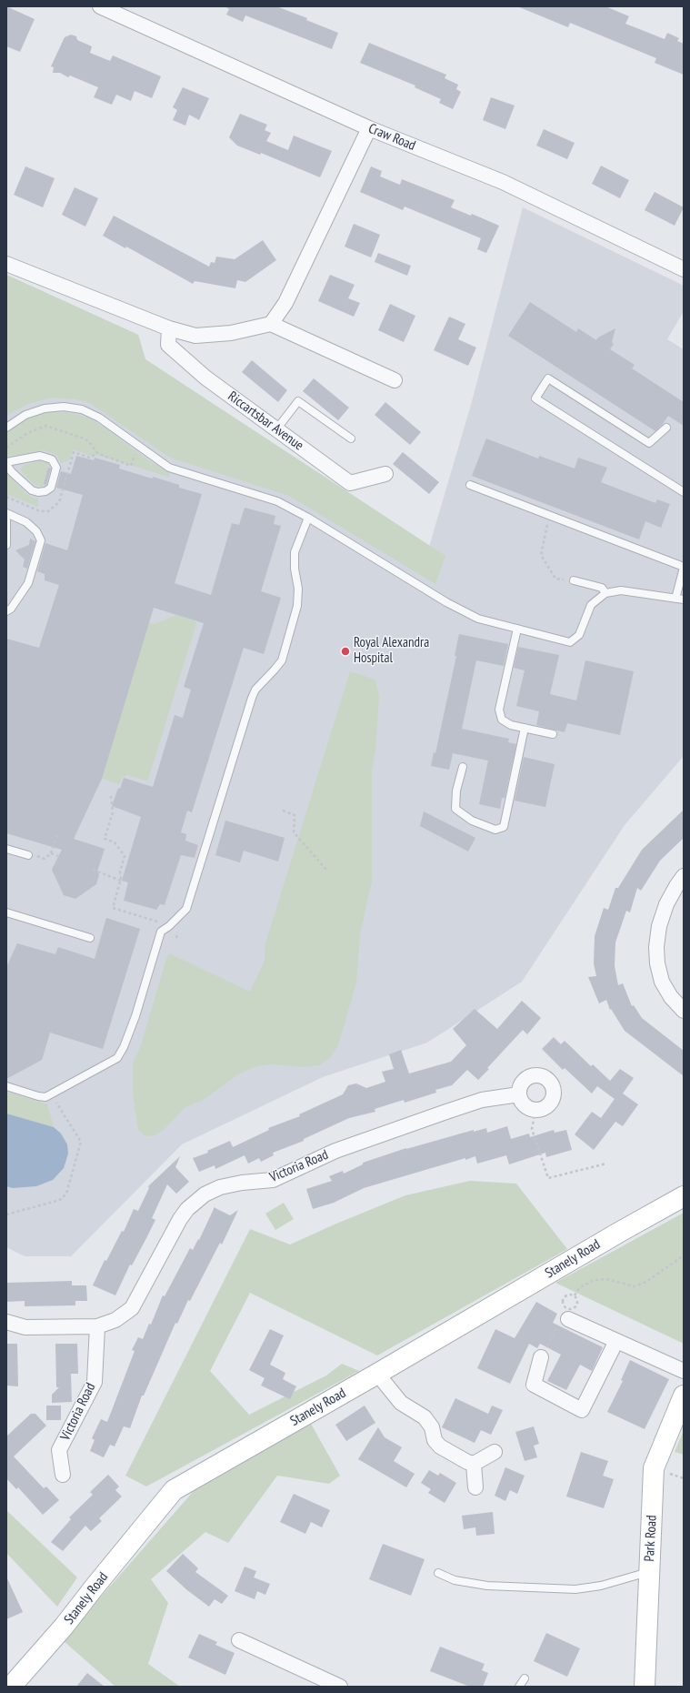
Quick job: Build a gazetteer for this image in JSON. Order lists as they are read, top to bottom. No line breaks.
{"streets":{"street":["Craw Road","Riccartsbar Avenue","Victoria Road","Stanely Road","Park Road"]},"places":["Royal Alexandra Hospital"]}
